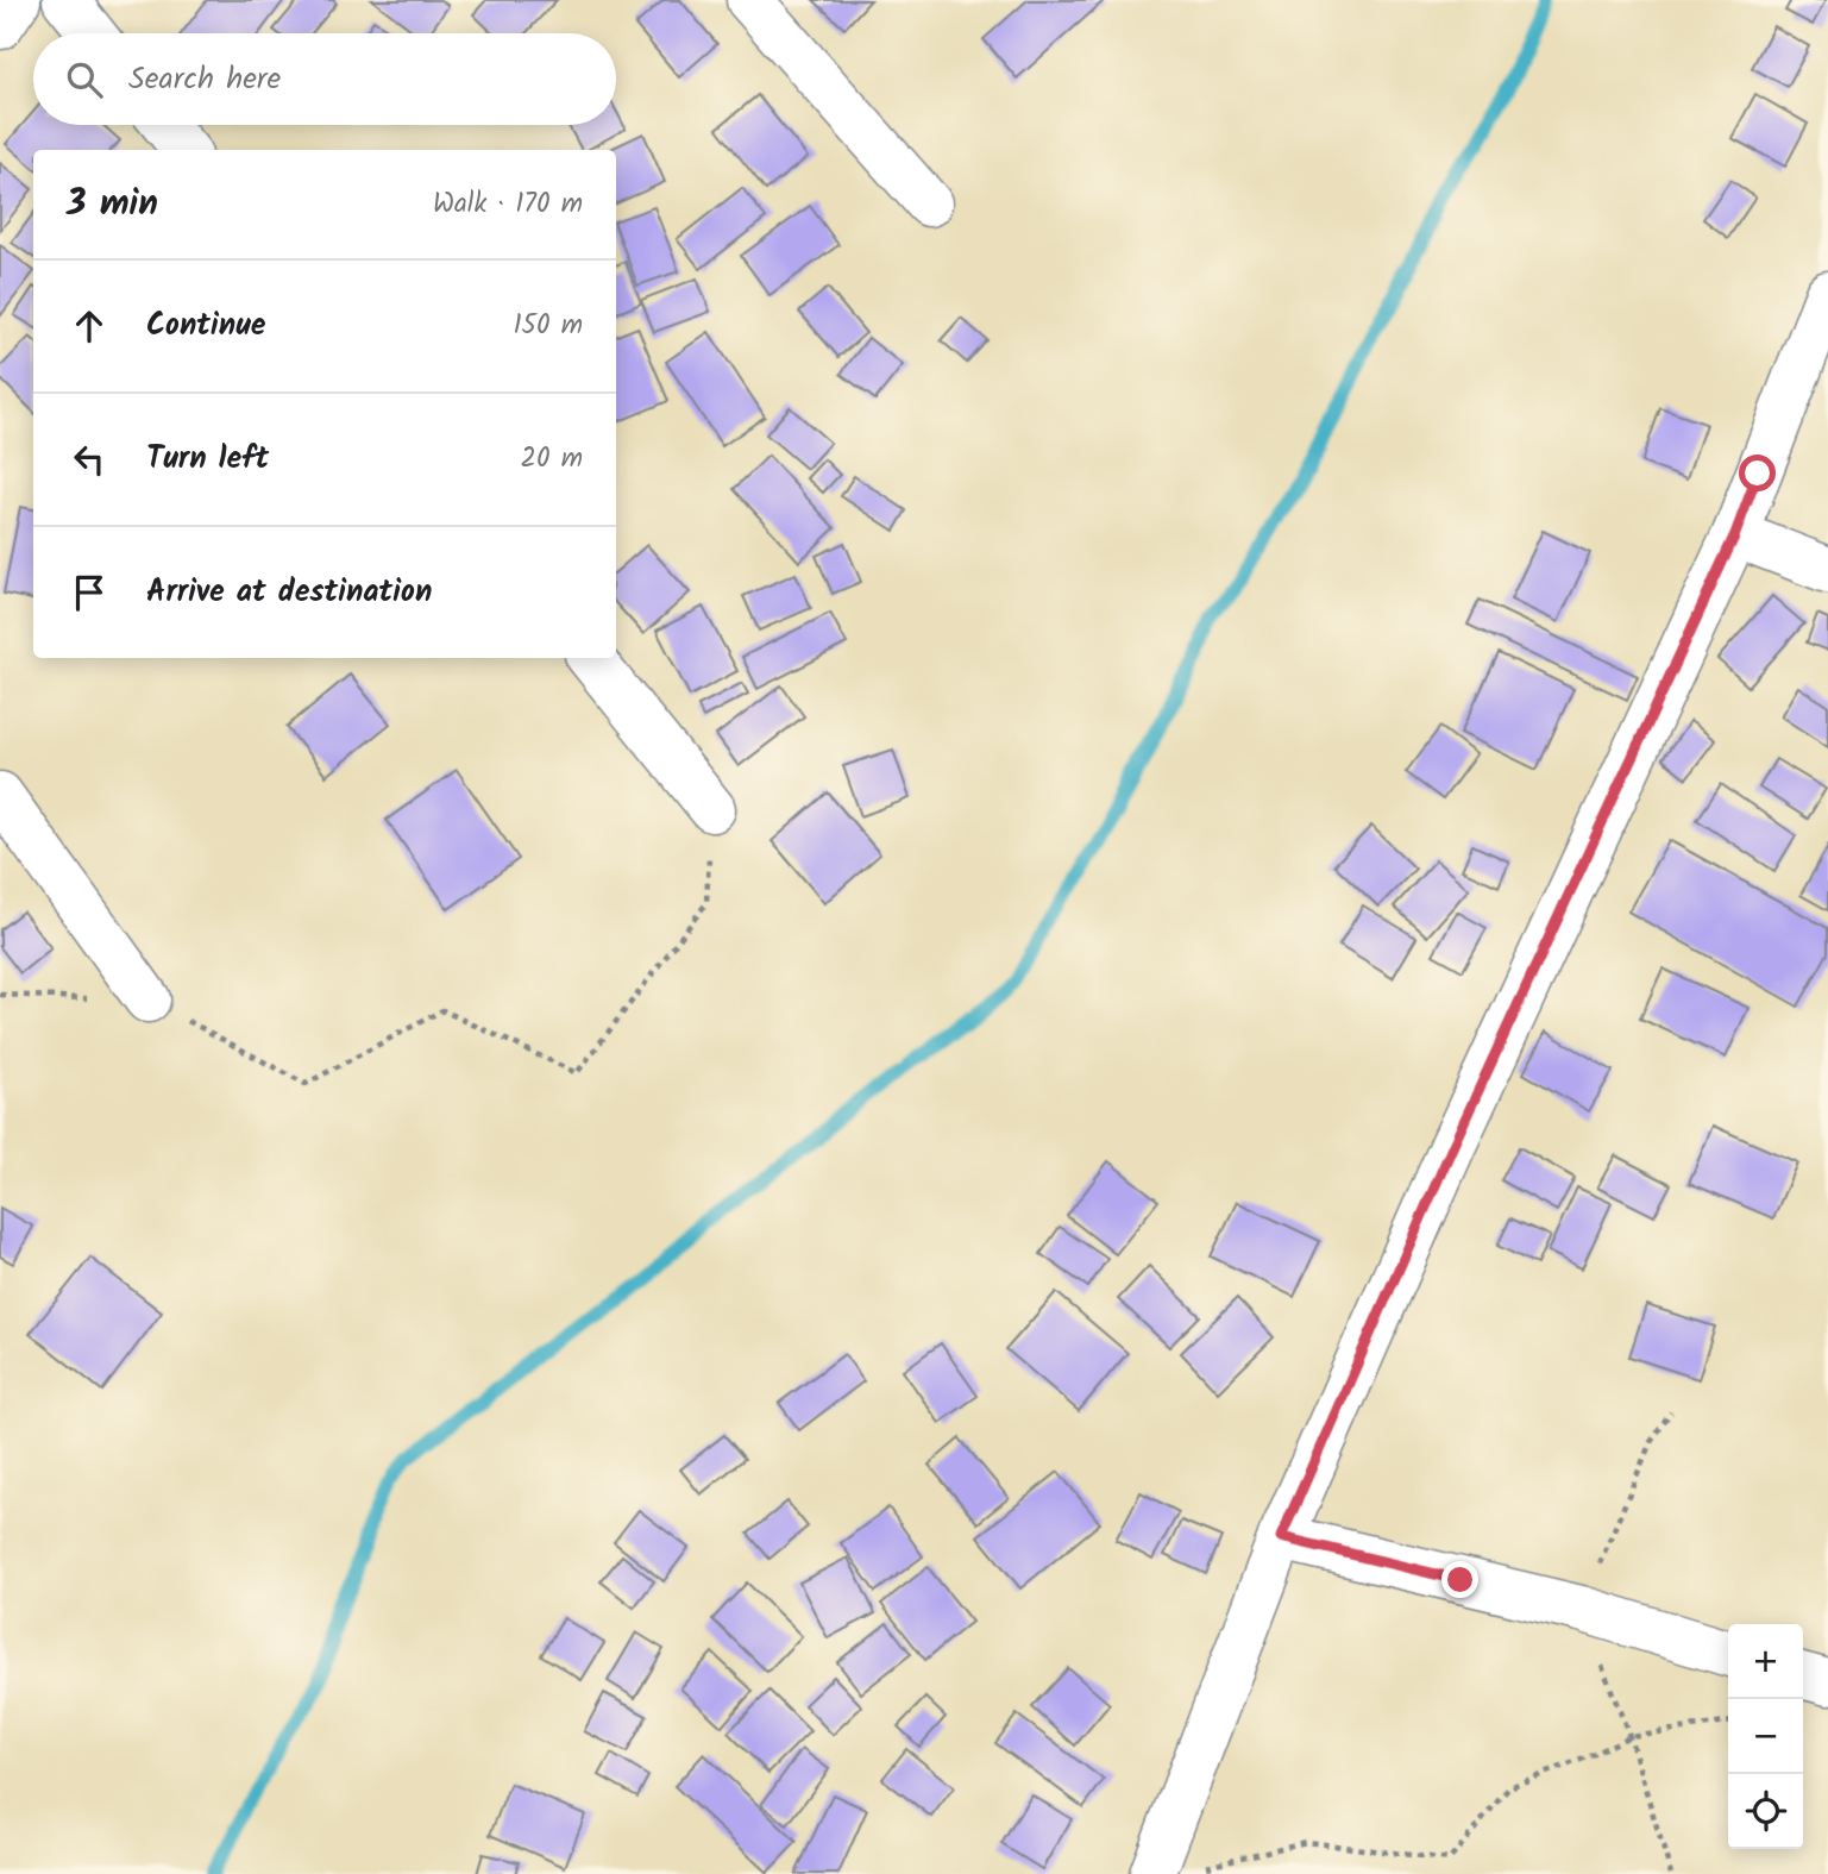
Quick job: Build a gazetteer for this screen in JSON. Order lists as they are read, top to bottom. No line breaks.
{"page":{"search":"Search here","heading":["3 min","Walk · 170 m"],"list":[["Continue","150 m"],["Turn left","20 m"],"Arrive at destination"],"map_buttons":["+","−"]}}
